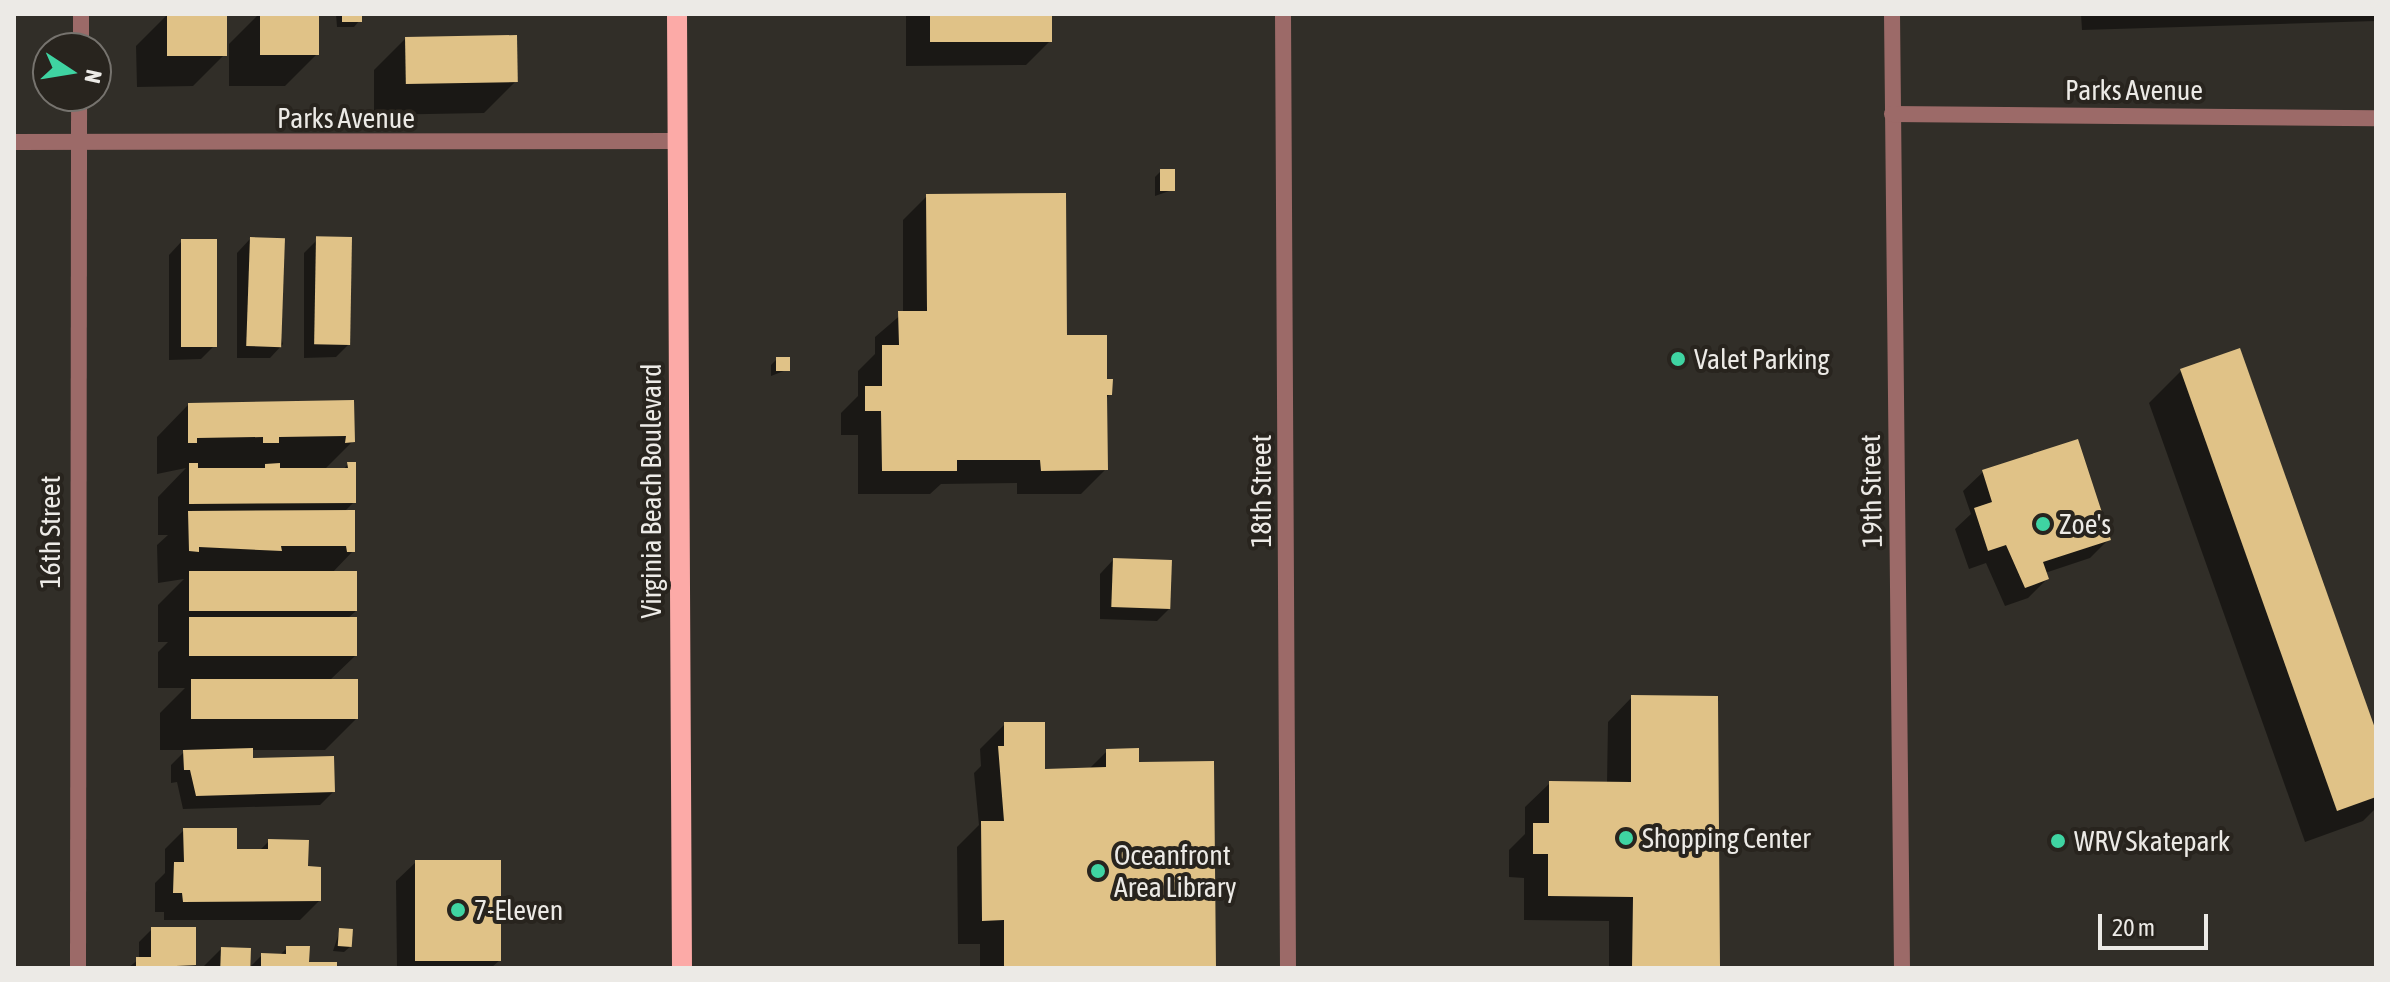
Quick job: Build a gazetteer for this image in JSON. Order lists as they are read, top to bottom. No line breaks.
{"streets":{"main road":["Virginia Beach Boulevard"],"street":["Parks Avenue","18th Street","19th Street","16th Street"]},"crossings":[["Parks Avenue","Virginia Beach Boulevard"],["Parks Avenue","19th Street"],["Parks Avenue","16th Street"]],"places":["Valet Parking","Zoe's","Shopping Center","WRV Skatepark","Oceanfront Area Library","7-Eleven"],"scale_bar":"20 m","north":"right"}
